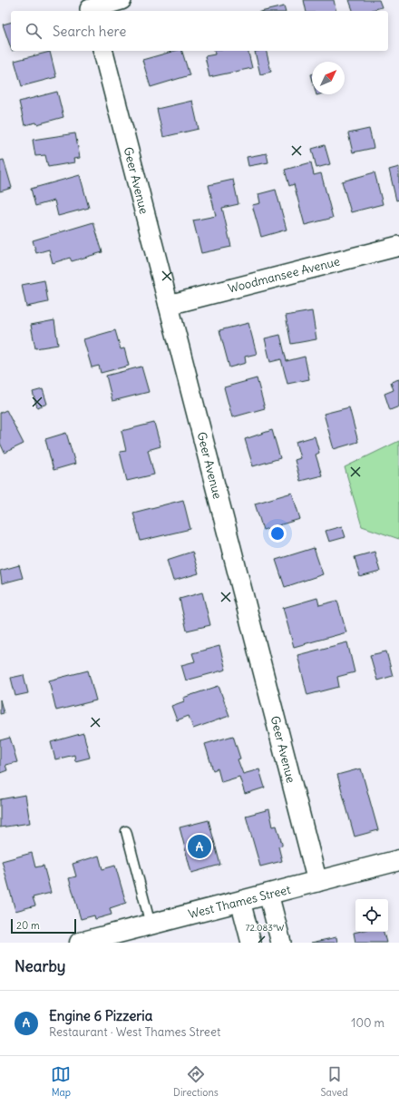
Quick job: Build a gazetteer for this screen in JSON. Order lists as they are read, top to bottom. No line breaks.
{"streets":{"main road":["West Thames Street"],"street":["Geer Avenue","Woodmansee Avenue"]},"crossings":[["Geer Avenue","Woodmansee Avenue"],["Geer Avenue","West Thames Street"]],"scale_bar":"20 m","north":"top right","page":{"search":"Search here","pins":"A","scale":"20 m","heading":"Nearby","list":[{"mark":"A","name":"Engine 6 Pizzeria","note":"Restaurant · West Thames Street","value":"100 m"}],"nav":["Map","Directions","Saved"]},"coordinates":["72.083°W"]}
